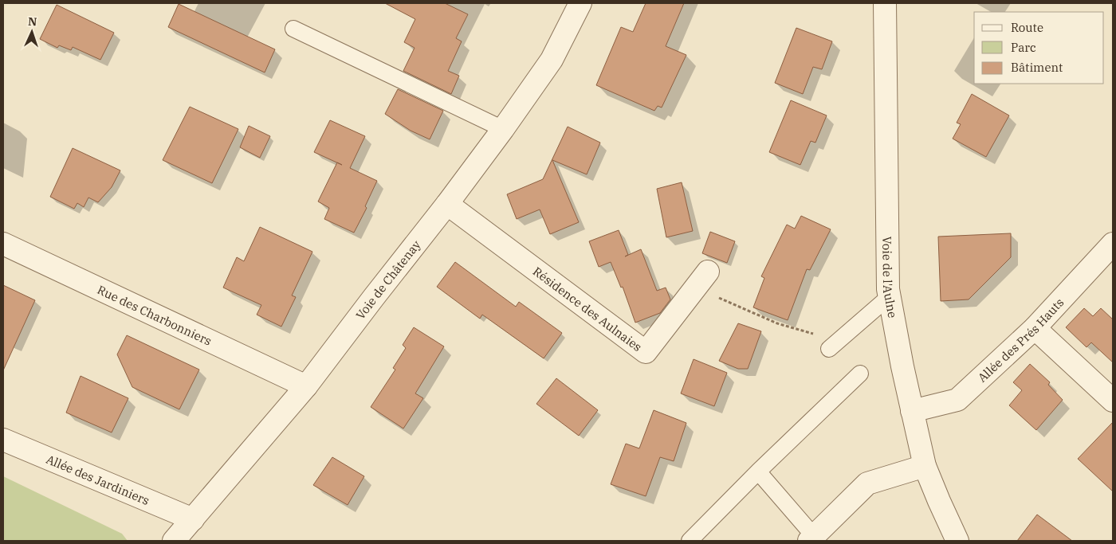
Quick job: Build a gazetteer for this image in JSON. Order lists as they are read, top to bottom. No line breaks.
{"streets":{"street":["Voie de l'Aulne","Voie de Châtenay","Résidence des Aulnaies","Rue des Charbonniers","Allée des Prés Hauts","Allée des Jardiniers"]},"crossings":[["Voie de l'Aulne","Allée des Prés Hauts"],["Voie de Châtenay","Résidence des Aulnaies"],["Voie de Châtenay","Rue des Charbonniers"],["Voie de Châtenay","Allée des Jardiniers"]],"legend":["Route","Parc","Bâtiment"],"north":"top"}
